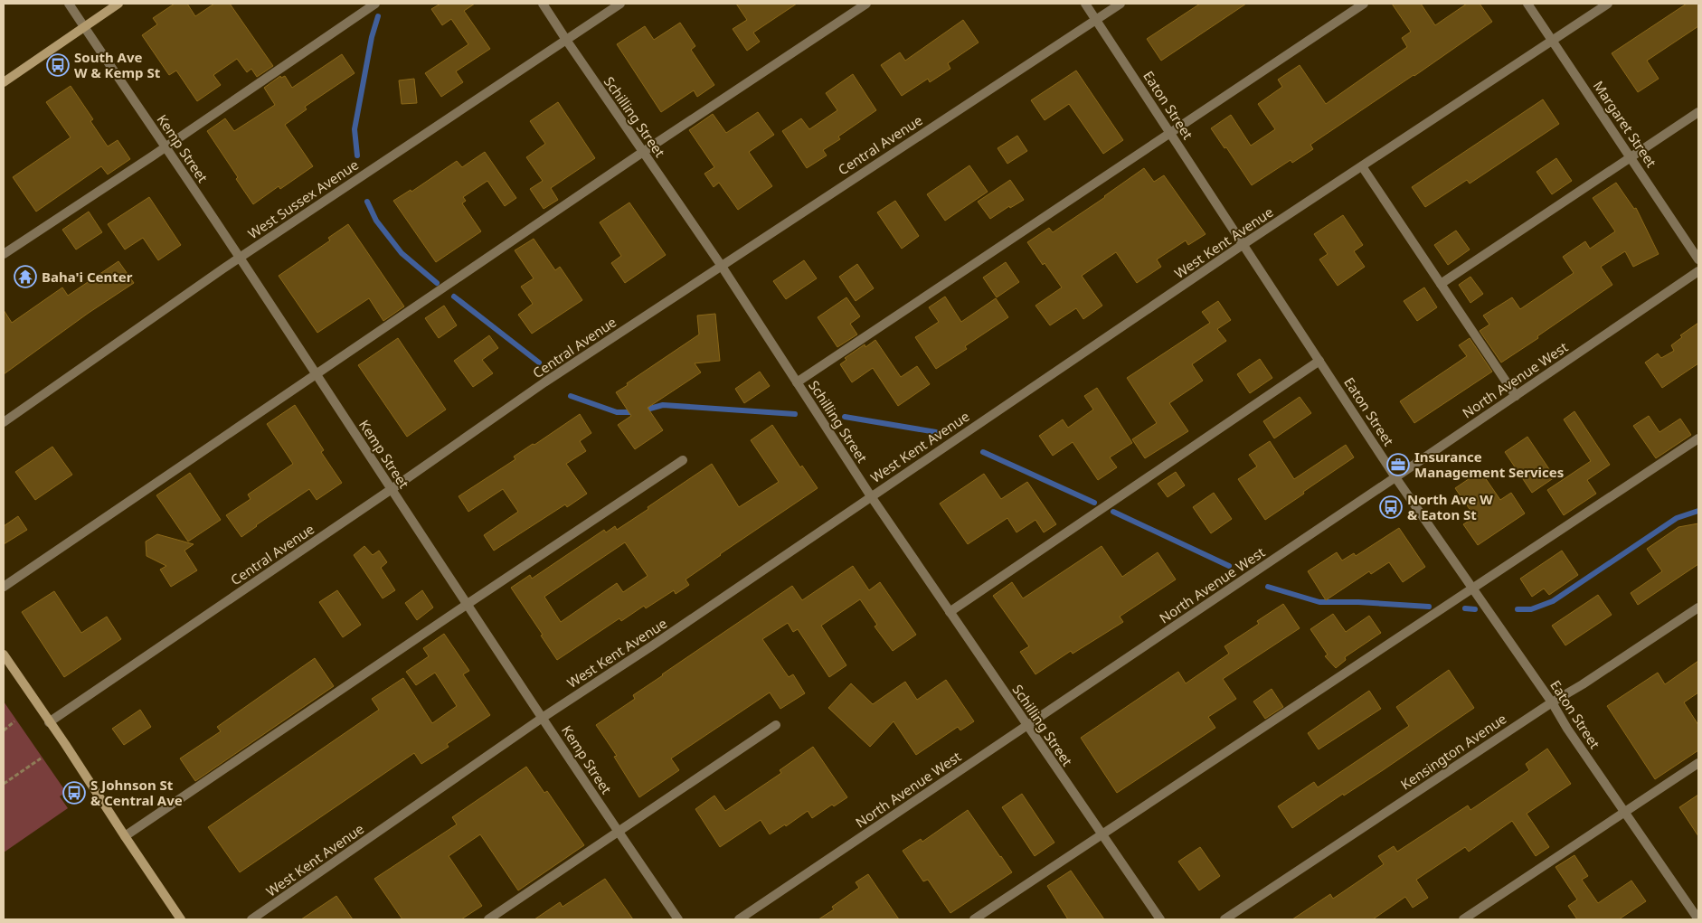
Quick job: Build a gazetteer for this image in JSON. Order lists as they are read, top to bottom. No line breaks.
{"streets":{"street":["Eaton Street","Schilling Street","Margaret Street","Central Avenue","Kemp Street","West Sussex Avenue","West Kent Avenue","North Avenue West","Kensington Avenue"]},"crossings":[["Eaton Street","Central Avenue"],["Eaton Street","West Kent Avenue"],["Eaton Street","North Avenue West"],["Eaton Street","Kensington Avenue"],["Schilling Street","Central Avenue"],["Schilling Street","West Sussex Avenue"],["Schilling Street","West Kent Avenue"],["Schilling Street","North Avenue West"],["Margaret Street","West Kent Avenue"],["Central Avenue","Kemp Street"],["Kemp Street","West Sussex Avenue"],["Kemp Street","West Kent Avenue"]],"places":{"bus stop":["South Ave W & Kemp St","North Ave W & Eaton St","S Johnson St & Central Ave"],"temple":["Baha'i Center"],"office":["Insurance Management Services"]}}
